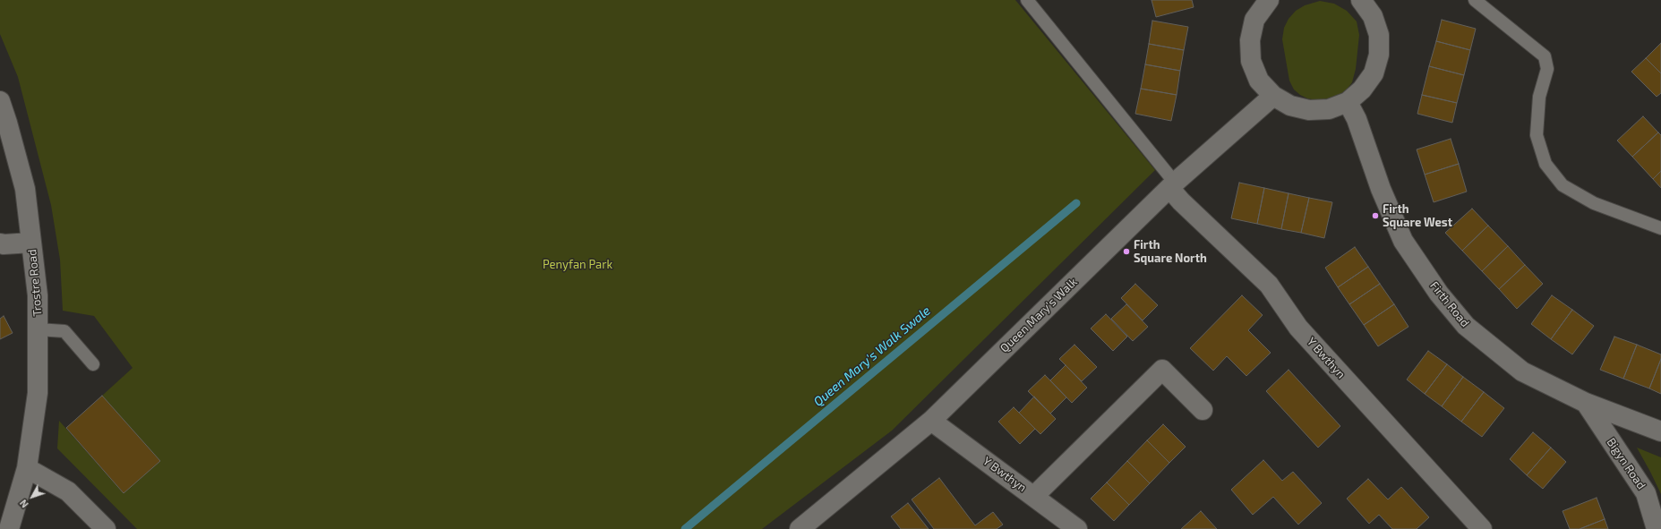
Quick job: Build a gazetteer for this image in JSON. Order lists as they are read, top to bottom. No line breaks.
{"streets":{"street":["Trostre Road","Firth Road","Queen Mary's Walk","Y Bwthyn","Bigyn Road"]},"crossings":[["Firth Road","Bigyn Road"],["Queen Mary's Walk","Y Bwthyn"]],"water":["Queen Mary's Walk Swale"],"parks":["Penyfan Park"],"places":["Firth Square West","Firth Square North"],"north":"bottom left"}
